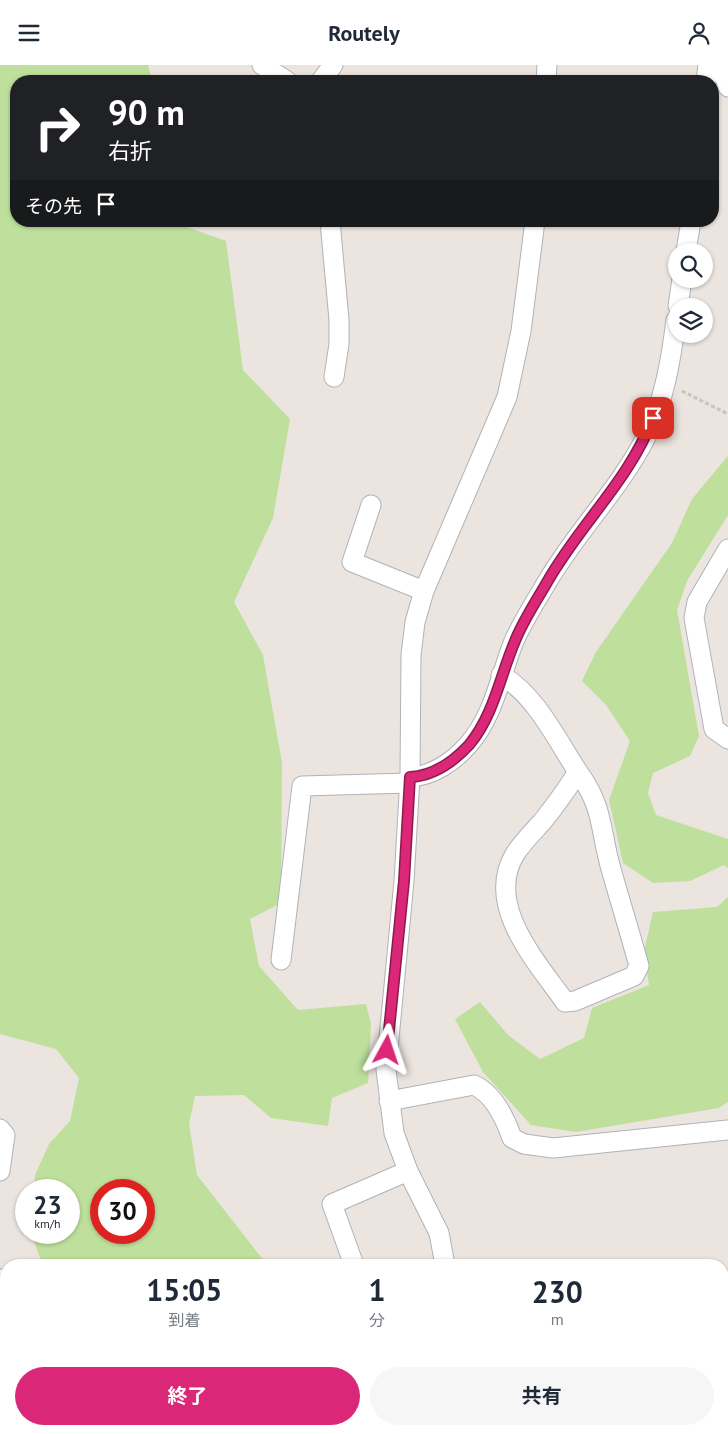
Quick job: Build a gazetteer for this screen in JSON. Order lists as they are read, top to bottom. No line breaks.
{"page":{"header":"Routely","turn":["90 m","右折"],"then":"その先","speed":"23 km/h","limit":"30","eta":["15:05","到着","1","分","230","m"],"buttons":["終了","共有"]}}
